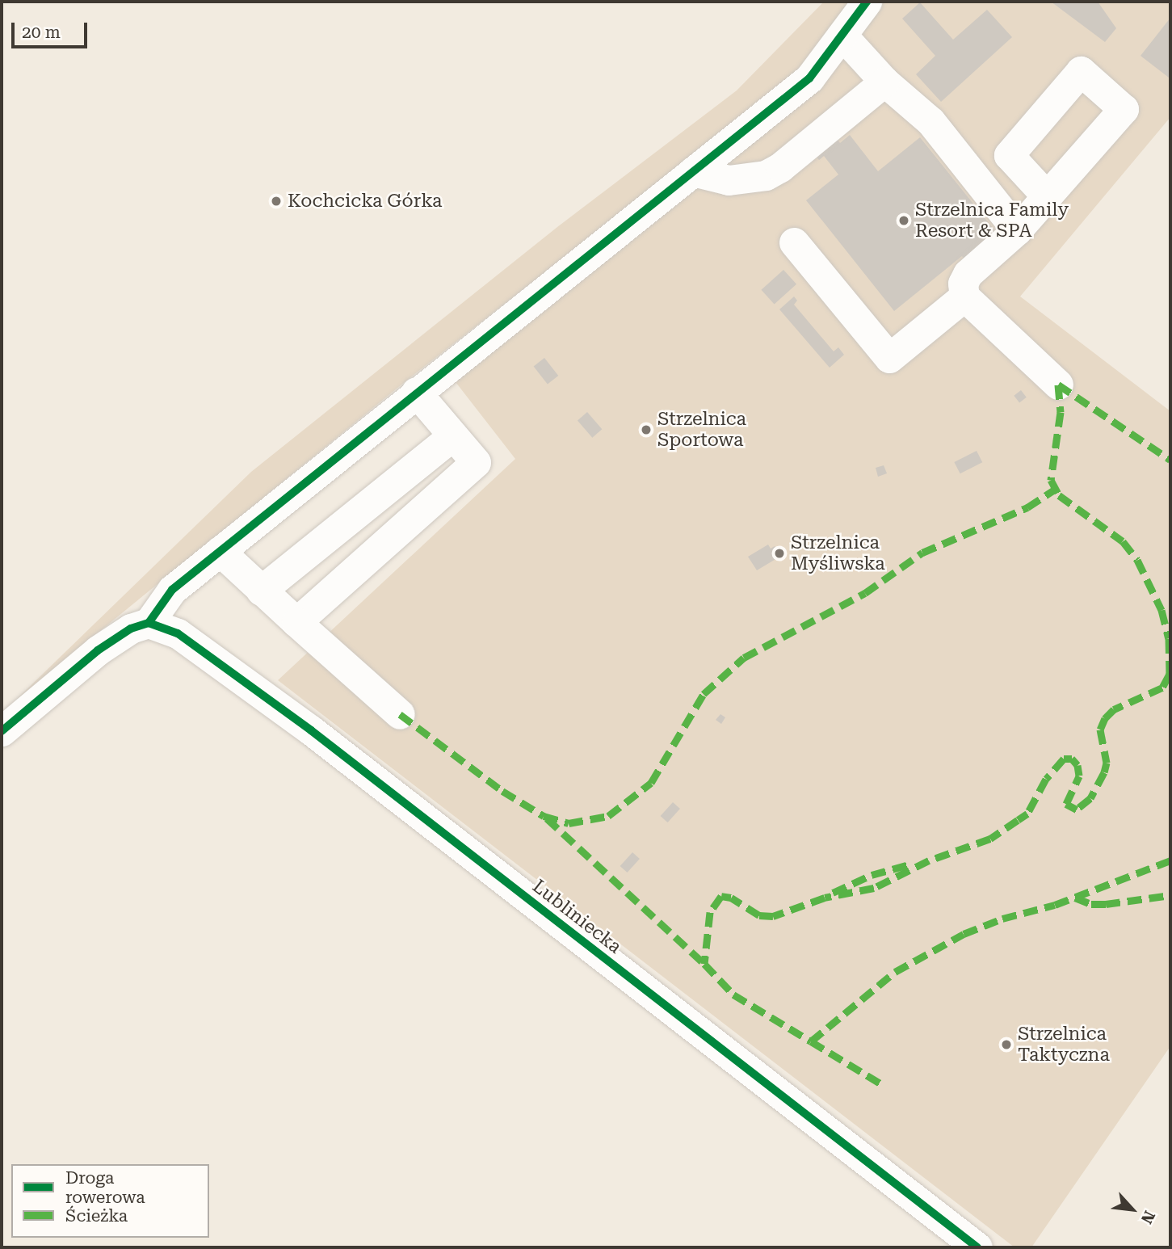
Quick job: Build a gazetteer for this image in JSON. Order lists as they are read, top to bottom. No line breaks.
{"streets":{"street":["Lubliniecka"]},"places":["Kochcicka Górka","Strzelnica Family Resort & SPA","Strzelnica Sportowa","Strzelnica Myśliwska","Strzelnica Taktyczna"],"legend":["Droga rowerowa","Ścieżka"],"scale_bar":"20 m","north":"bottom right"}
